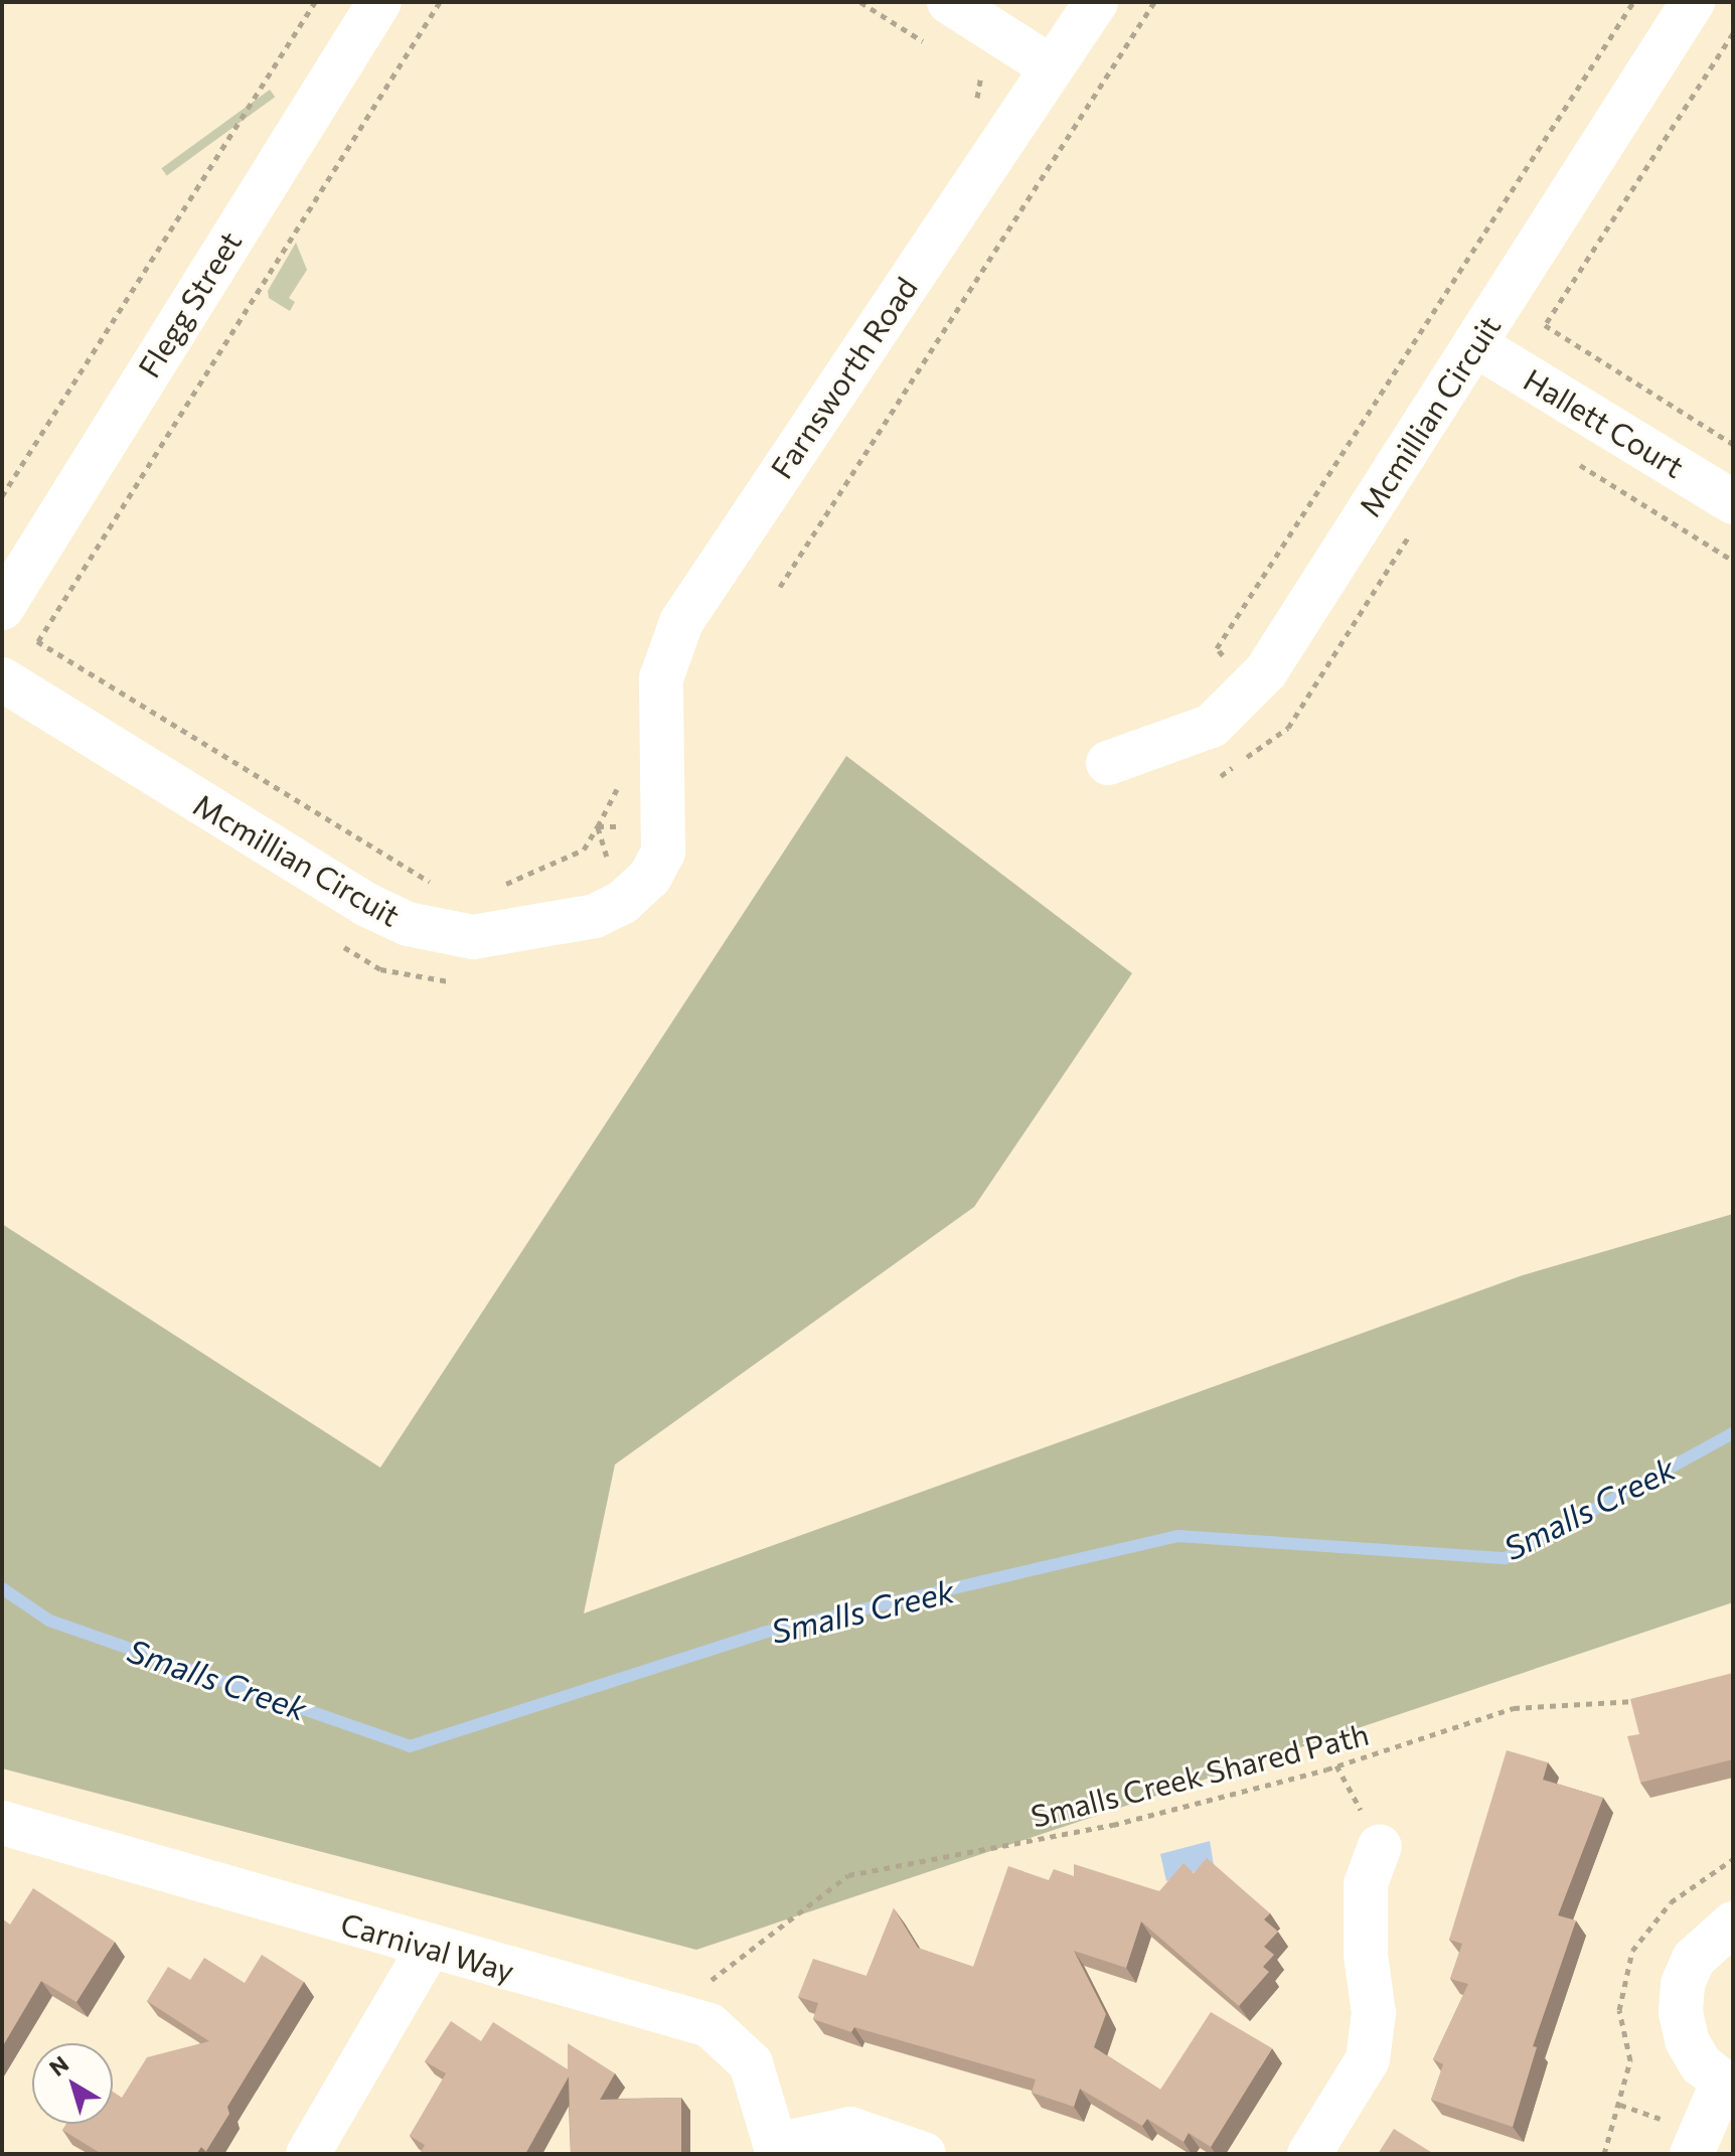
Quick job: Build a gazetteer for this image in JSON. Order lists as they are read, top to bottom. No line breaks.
{"streets":{"street":["Flegg Street","Farnsworth Road","Mcmillian Circuit","Hallett Court","Carnival Way"],"path":["Smalls Creek Shared Path"]},"crossings":[["Farnsworth Road","Mcmillian Circuit"],["Mcmillian Circuit","Hallett Court"]],"water":["Smalls Creek"],"north":"top left"}
